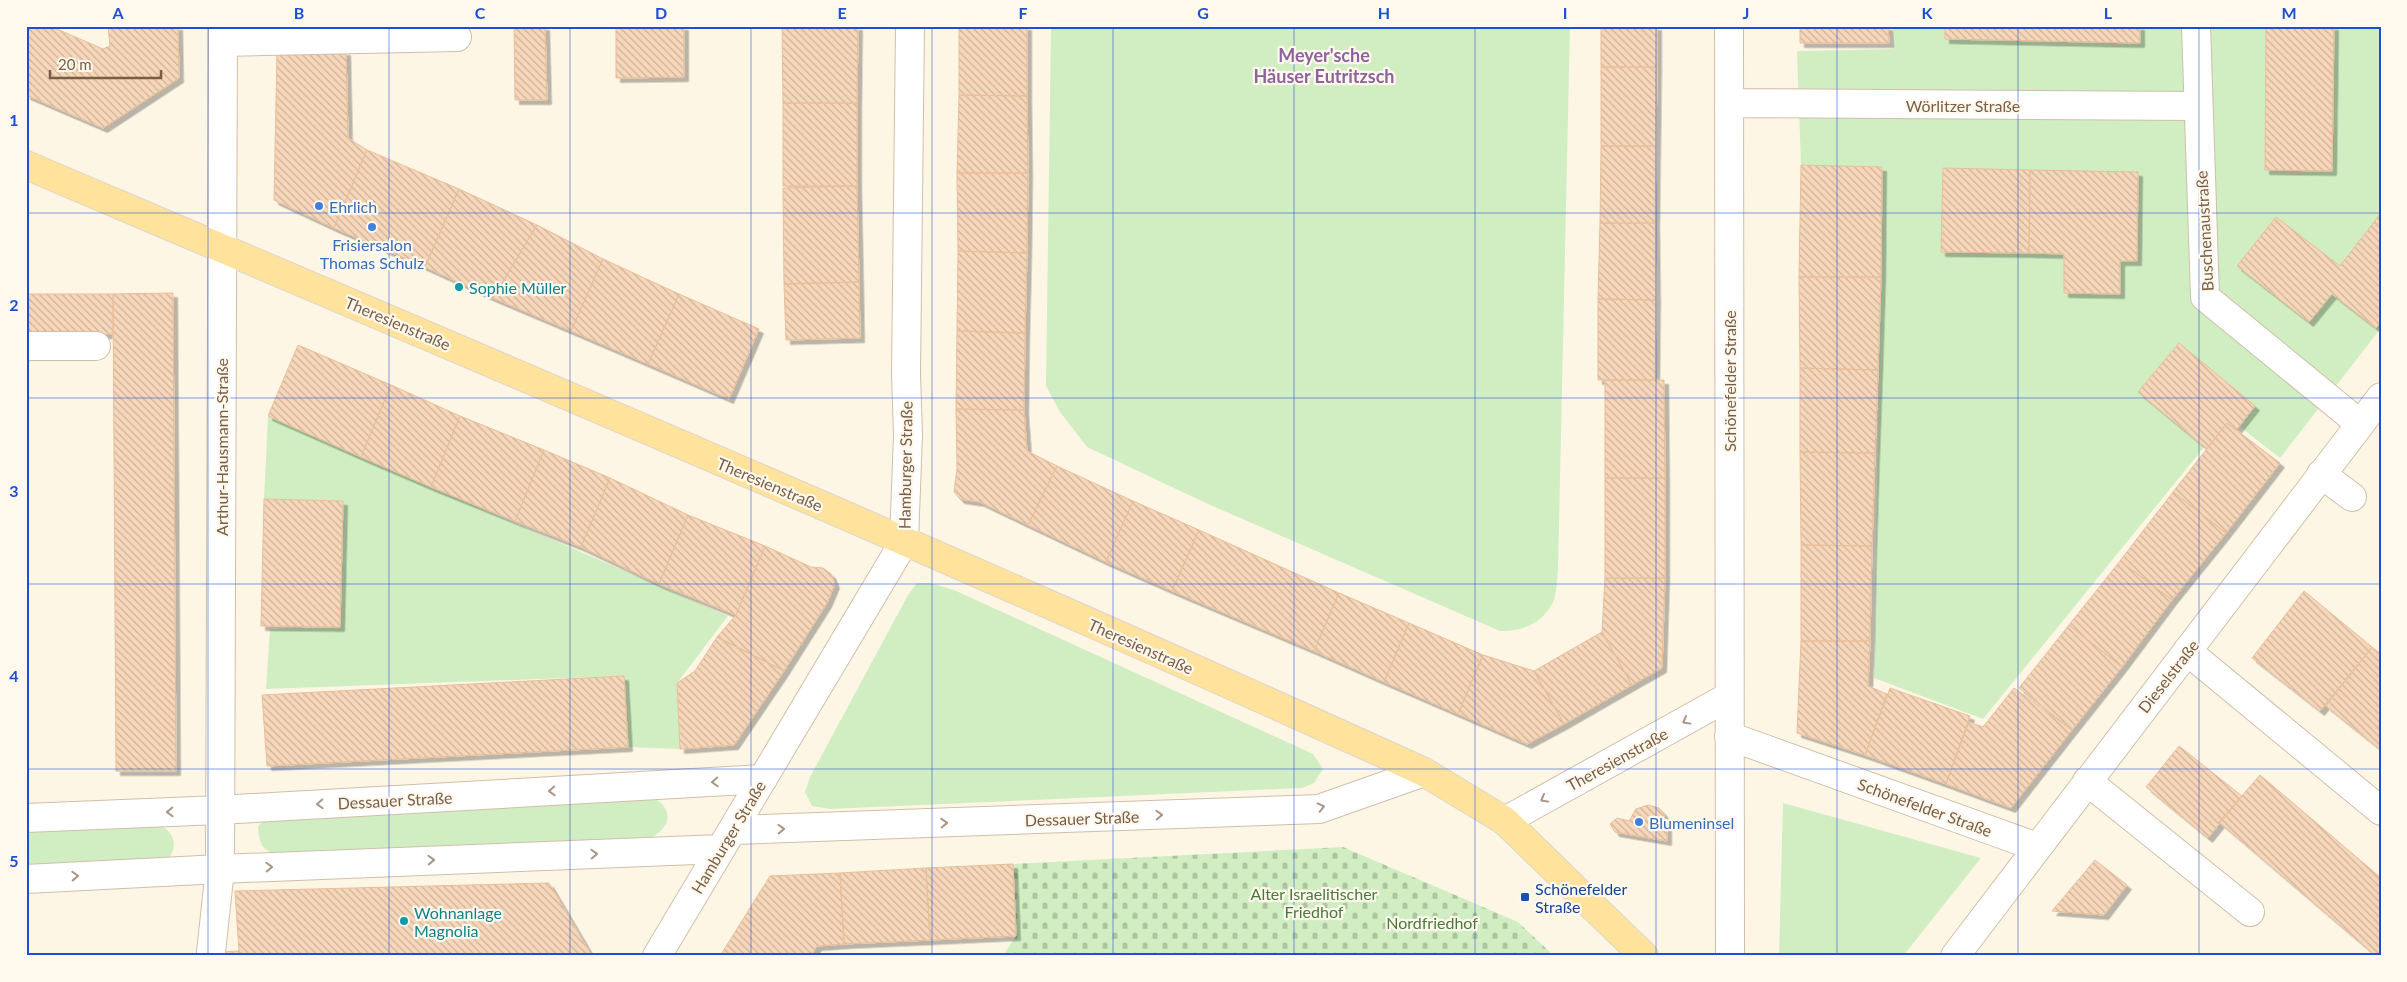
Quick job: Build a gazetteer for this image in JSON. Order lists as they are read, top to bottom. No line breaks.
{"streets":{"main road":["Theresienstraße"],"street":["Wörlitzer Straße","Buschenaustraße","Schönefelder Straße","Arthur-Hausmann-Straße","Hamburger Straße","Dieselstraße","Dessauer Straße"]},"crossings":[["Wörlitzer Straße","Buschenaustraße"],["Wörlitzer Straße","Schönefelder Straße"],["Buschenaustraße","Dieselstraße"],["Theresienstraße","Schönefelder Straße"],["Theresienstraße","Arthur-Hausmann-Straße"],["Theresienstraße","Hamburger Straße"],["Theresienstraße","Dessauer Straße"],["Schönefelder Straße","Dieselstraße"],["Arthur-Hausmann-Straße","Dessauer Straße"],["Hamburger Straße","Dessauer Straße"]],"districts":["Meyer'sche Häuser Eutritzsch"],"parks":["Alter Israelitischer Friedhof","Nordfriedhof"],"places":{"other":["Ehrlich","Frisiersalon Thomas Schulz","Sophie Müller","Blumeninsel","Wohnanlage Magnolia"],"transit":["Schönefelder Straße"]},"scale_bar":"20 m","grid":{"columns":["A","B","C","D","E","F","G","H","I","J","K","L","M"],"rows":["1","2","3","4","5"]}}
